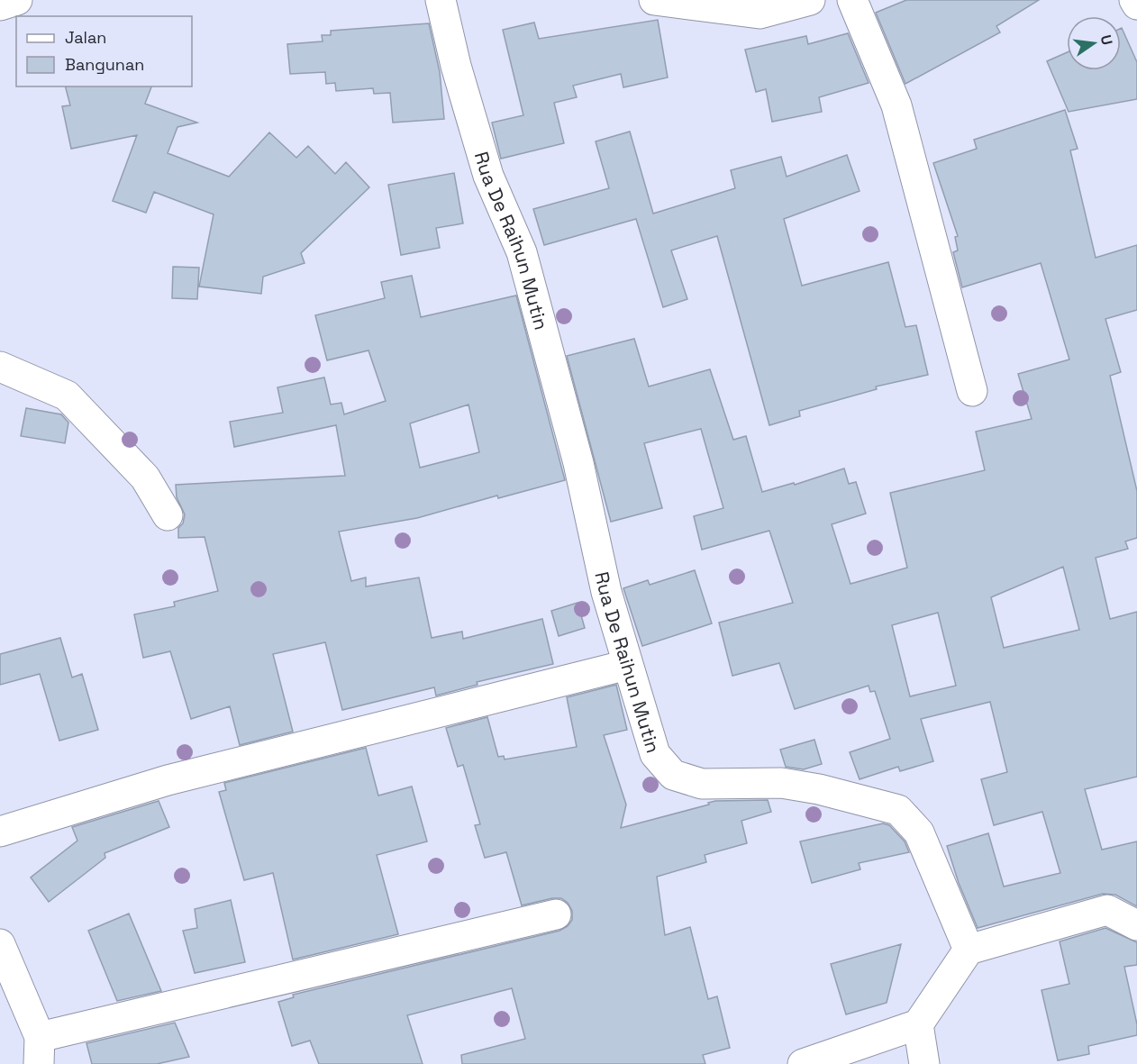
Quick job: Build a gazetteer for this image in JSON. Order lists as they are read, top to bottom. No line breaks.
{"streets":{"street":["Rua De Raihun Mutin"]},"legend":["Jalan","Bangunan"],"north":"right"}
